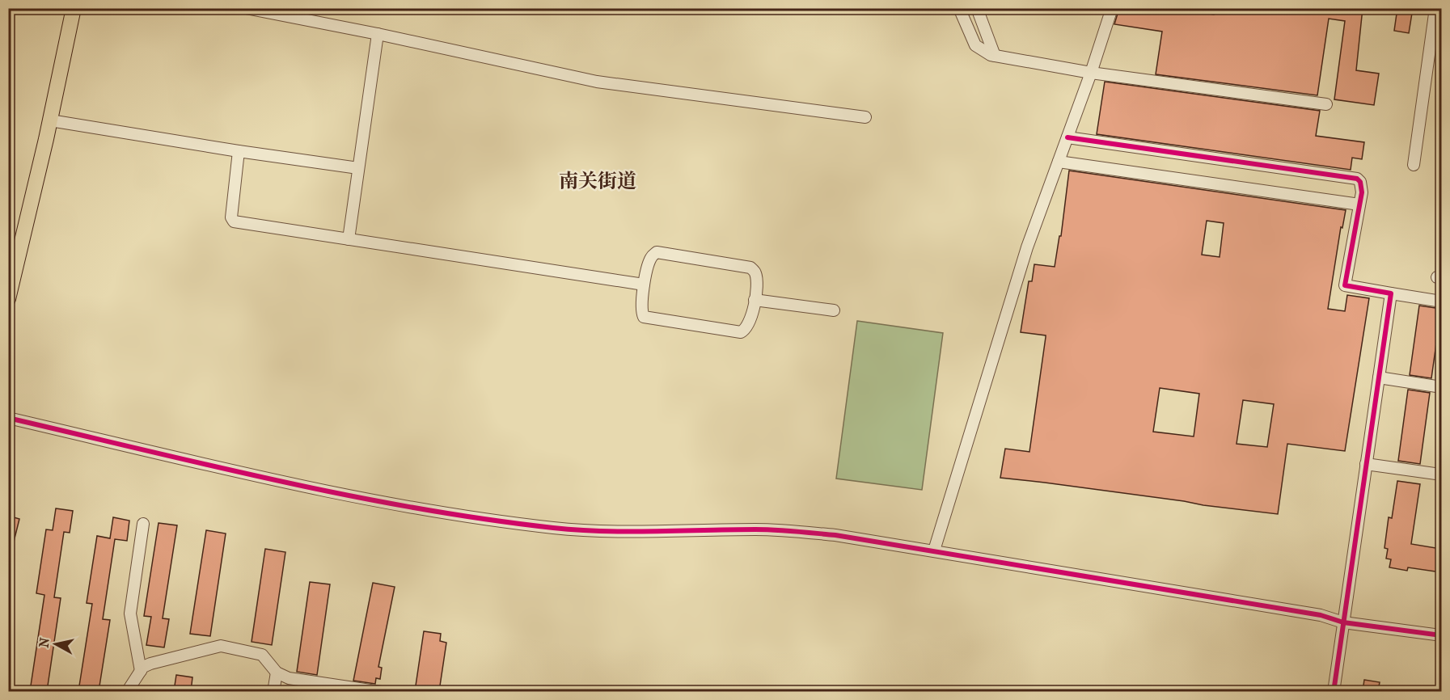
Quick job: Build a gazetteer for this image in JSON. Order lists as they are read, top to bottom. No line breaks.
{"districts":["南关街道"],"north":"left"}
